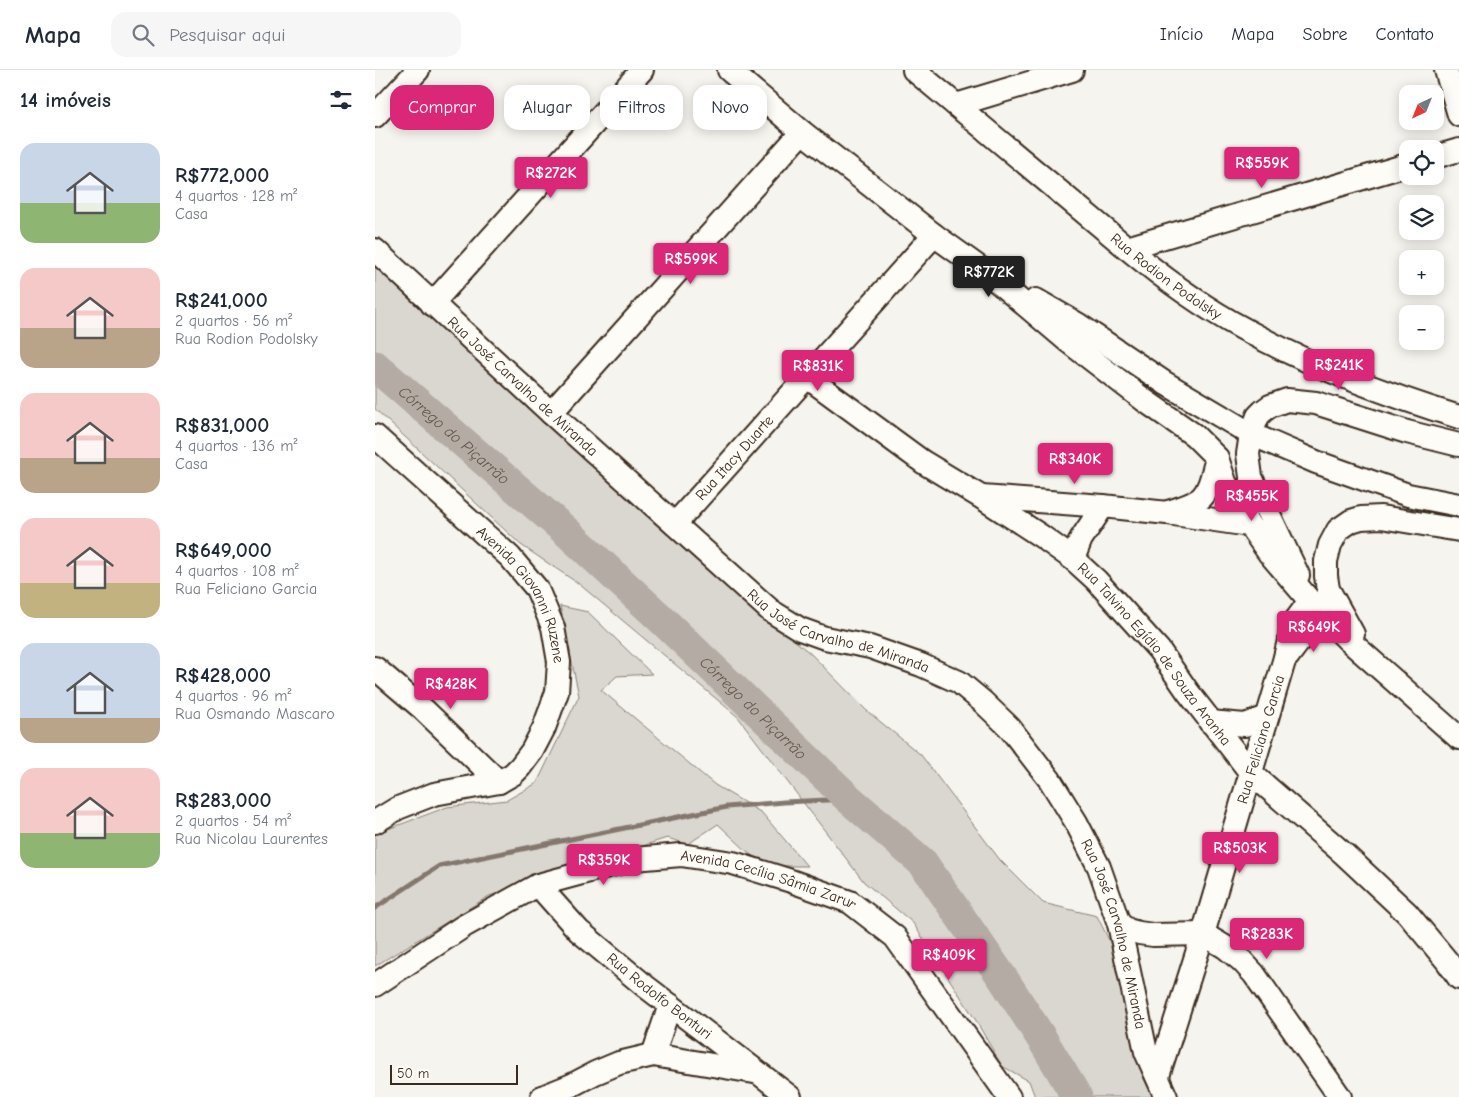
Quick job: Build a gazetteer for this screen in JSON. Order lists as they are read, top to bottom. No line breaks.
{"streets":{"street":["Rua Rodion Podolsky","Rua José Carvalho de Miranda","Rua Itacy Duarte","Avenida Giovanni Ruzene","Rua Talvino Egídio de Souza Aranha","Rua Feliciano Garcia","Avenida Cecília Sâmia Zarur","Rua Rodolfo Bonturi"]},"crossings":[["Rua José Carvalho de Miranda","Rua Itacy Duarte"],["Rua José Carvalho de Miranda","Rua Feliciano Garcia"],["Rua Itacy Duarte","Rua Talvino Egídio de Souza Aranha"],["Rua Talvino Egídio de Souza Aranha","Rua Feliciano Garcia"],["Avenida Cecília Sâmia Zarur","Rua Rodolfo Bonturi"]],"water":["Córrego do Piçarrão"],"scale_bar":"50 m","north":"bottom left","page":{"header":"Mapa","search":"Pesquisar aqui","nav":["Início","Mapa","Sobre","Contato"],"heading":"14 imóveis","map_buttons":["+","−"],"chip":["Comprar","Alugar","Filtros","Novo"],"list":[{"name":"R$772,000","note":"4 quartos · 128 m² · Casa"},{"name":"R$241,000","note":"2 quartos · 56 m² · Rua Rodion Podolsky"},{"name":"R$831,000","note":"4 quartos · 136 m² · Casa"},{"name":"R$649,000","note":"4 quartos · 108 m² · Rua Feliciano Garcia"},{"name":"R$428,000","note":"4 quartos · 96 m² · Rua Osmando Mascaro"},{"name":"R$283,000","note":"2 quartos · 54 m² · Rua Nicolau Laurentes"}],"price":["R$559K","R$272K","R$599K","R$772K","R$241K","R$831K","R$340K","R$455K","R$649K","R$428K","R$503K","R$359K","R$283K","R$409K"],"scale":"50 m"}}
